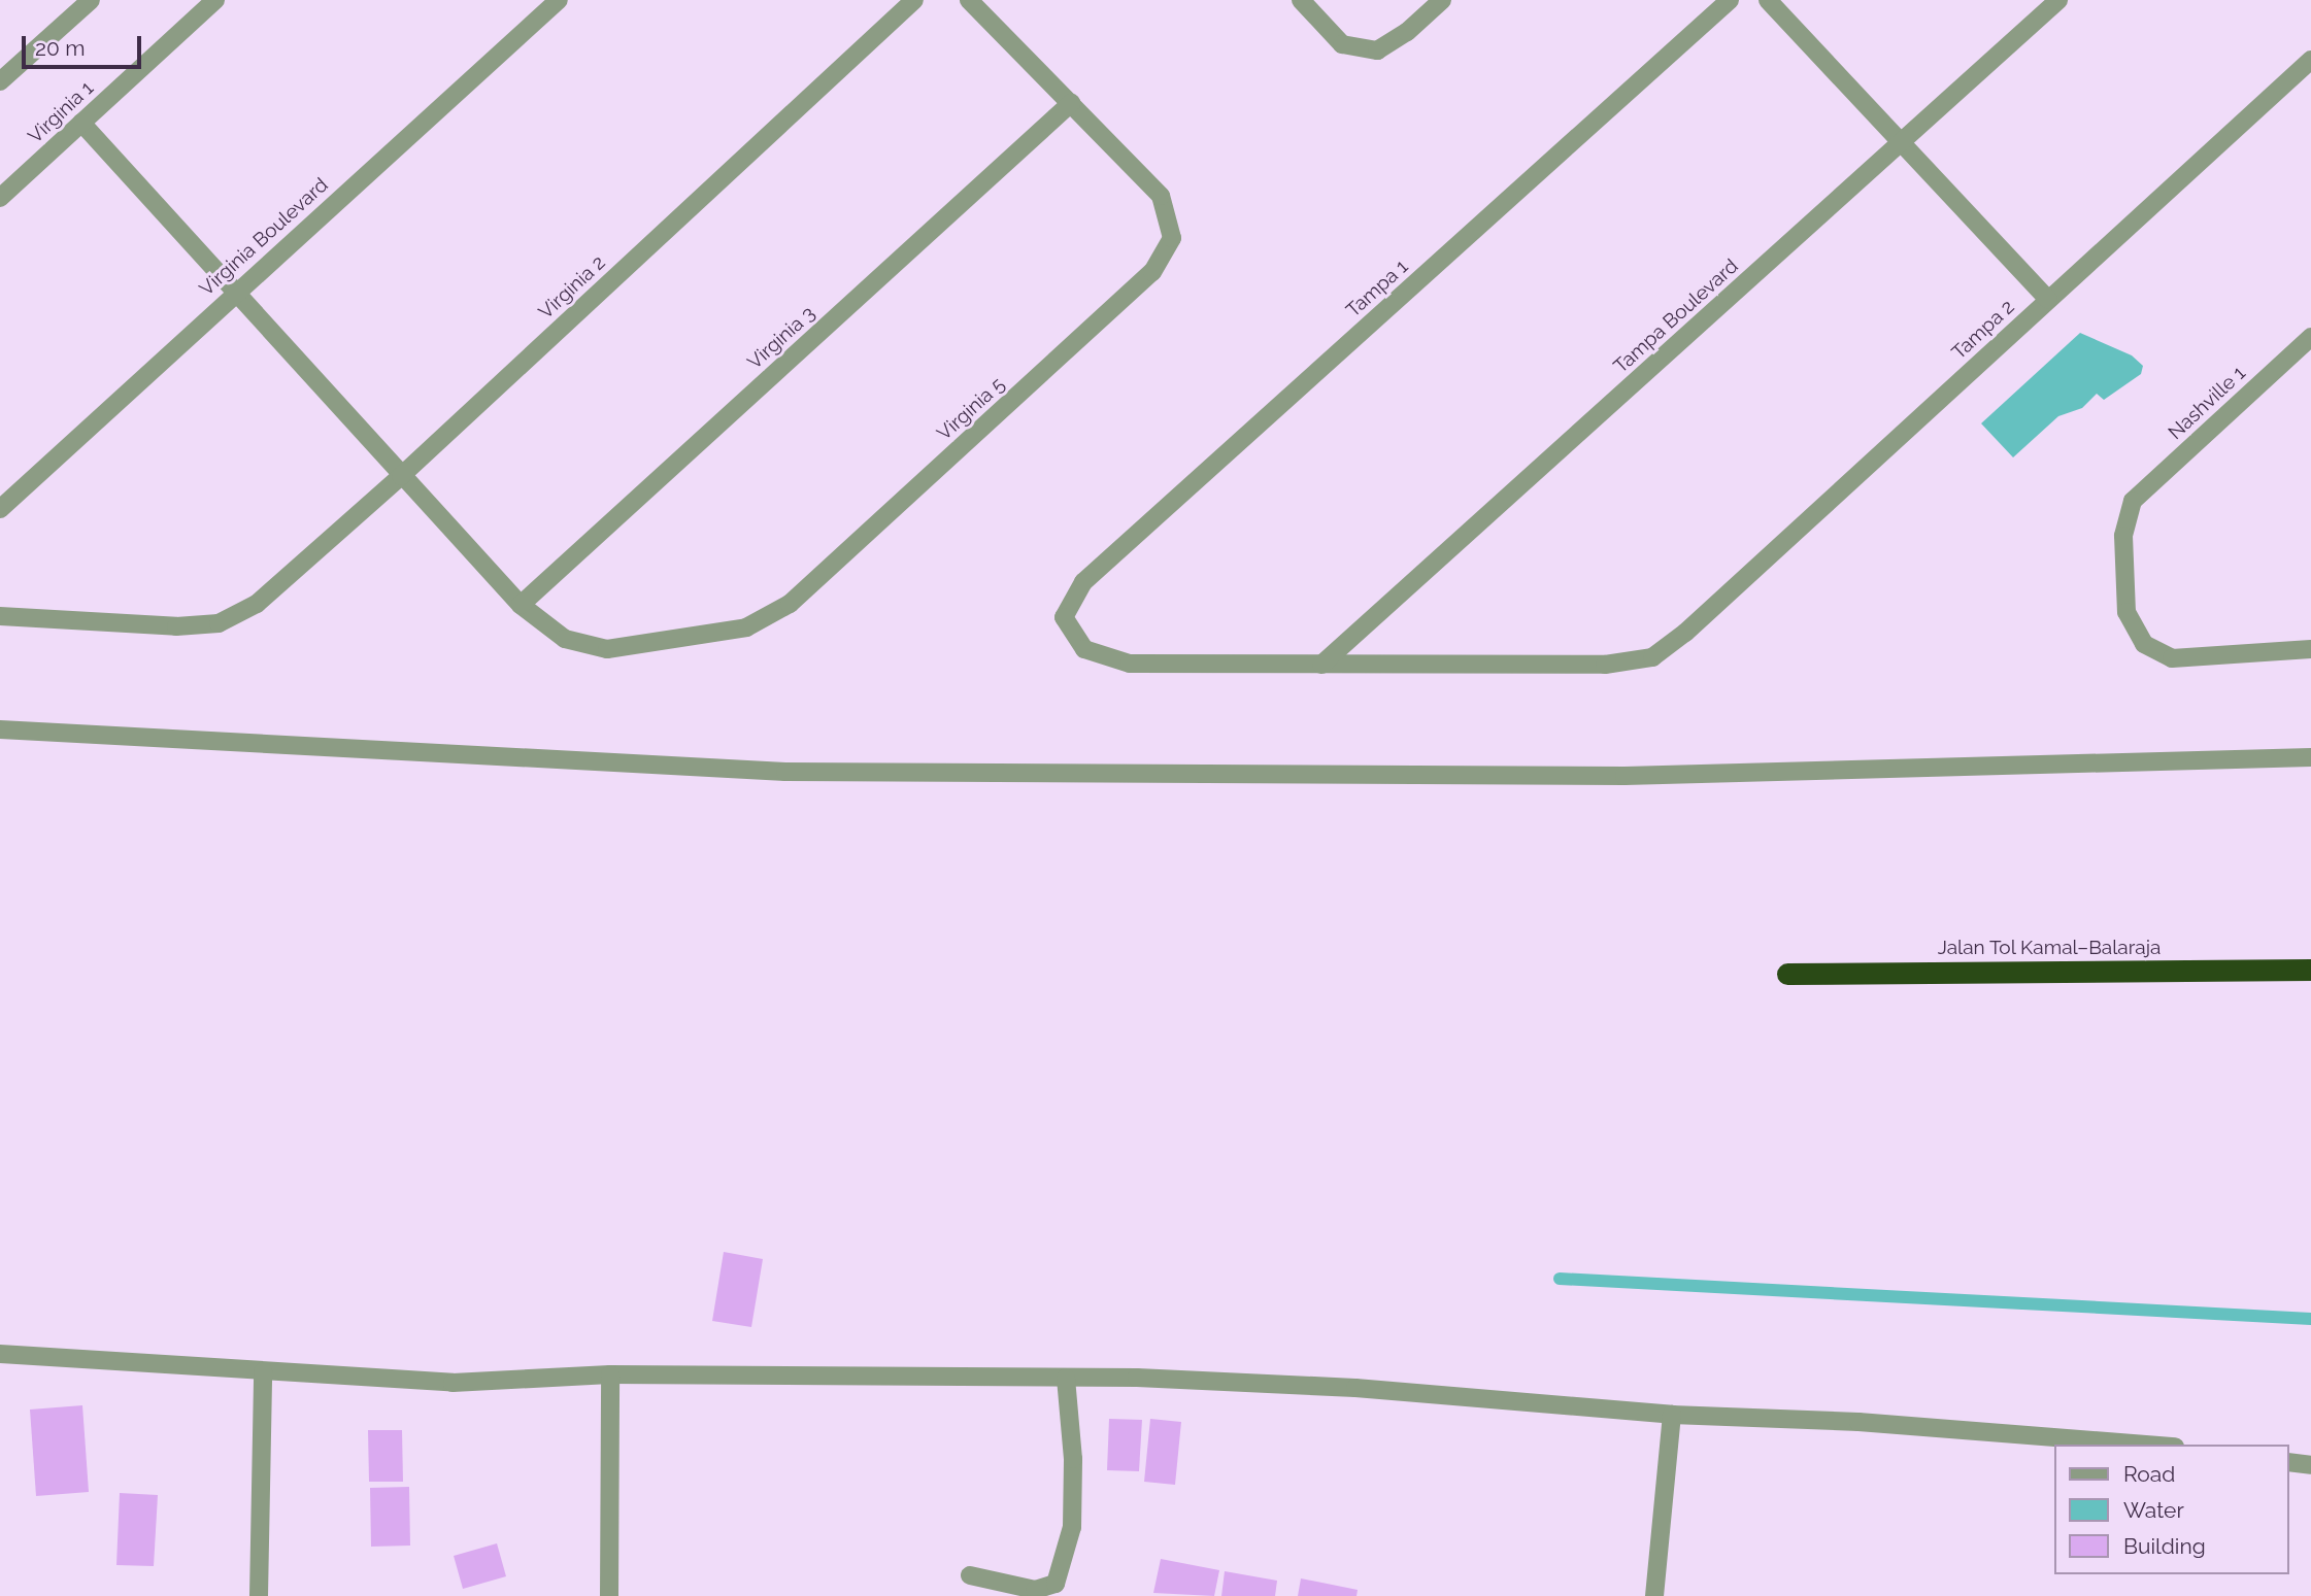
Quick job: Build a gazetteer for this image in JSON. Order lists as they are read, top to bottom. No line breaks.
{"streets":{"highway":["Jalan Tol Kamal–Balaraja"],"street":["Virginia 1","Virginia Boulevard","Virginia 2","Tampa 1","Tampa Boulevard","Tampa 2","Virginia 3","Nashville 1","Virginia 5"]},"crossings":[["Virginia 1","Virginia 5"],["Virginia Boulevard","Virginia 5"],["Virginia 2","Virginia 5"],["Tampa 1","Tampa 2"],["Tampa Boulevard","Tampa 2"],["Virginia 3","Virginia 5"]],"legend":["Road","Water","Building"],"scale_bar":"20 m"}
